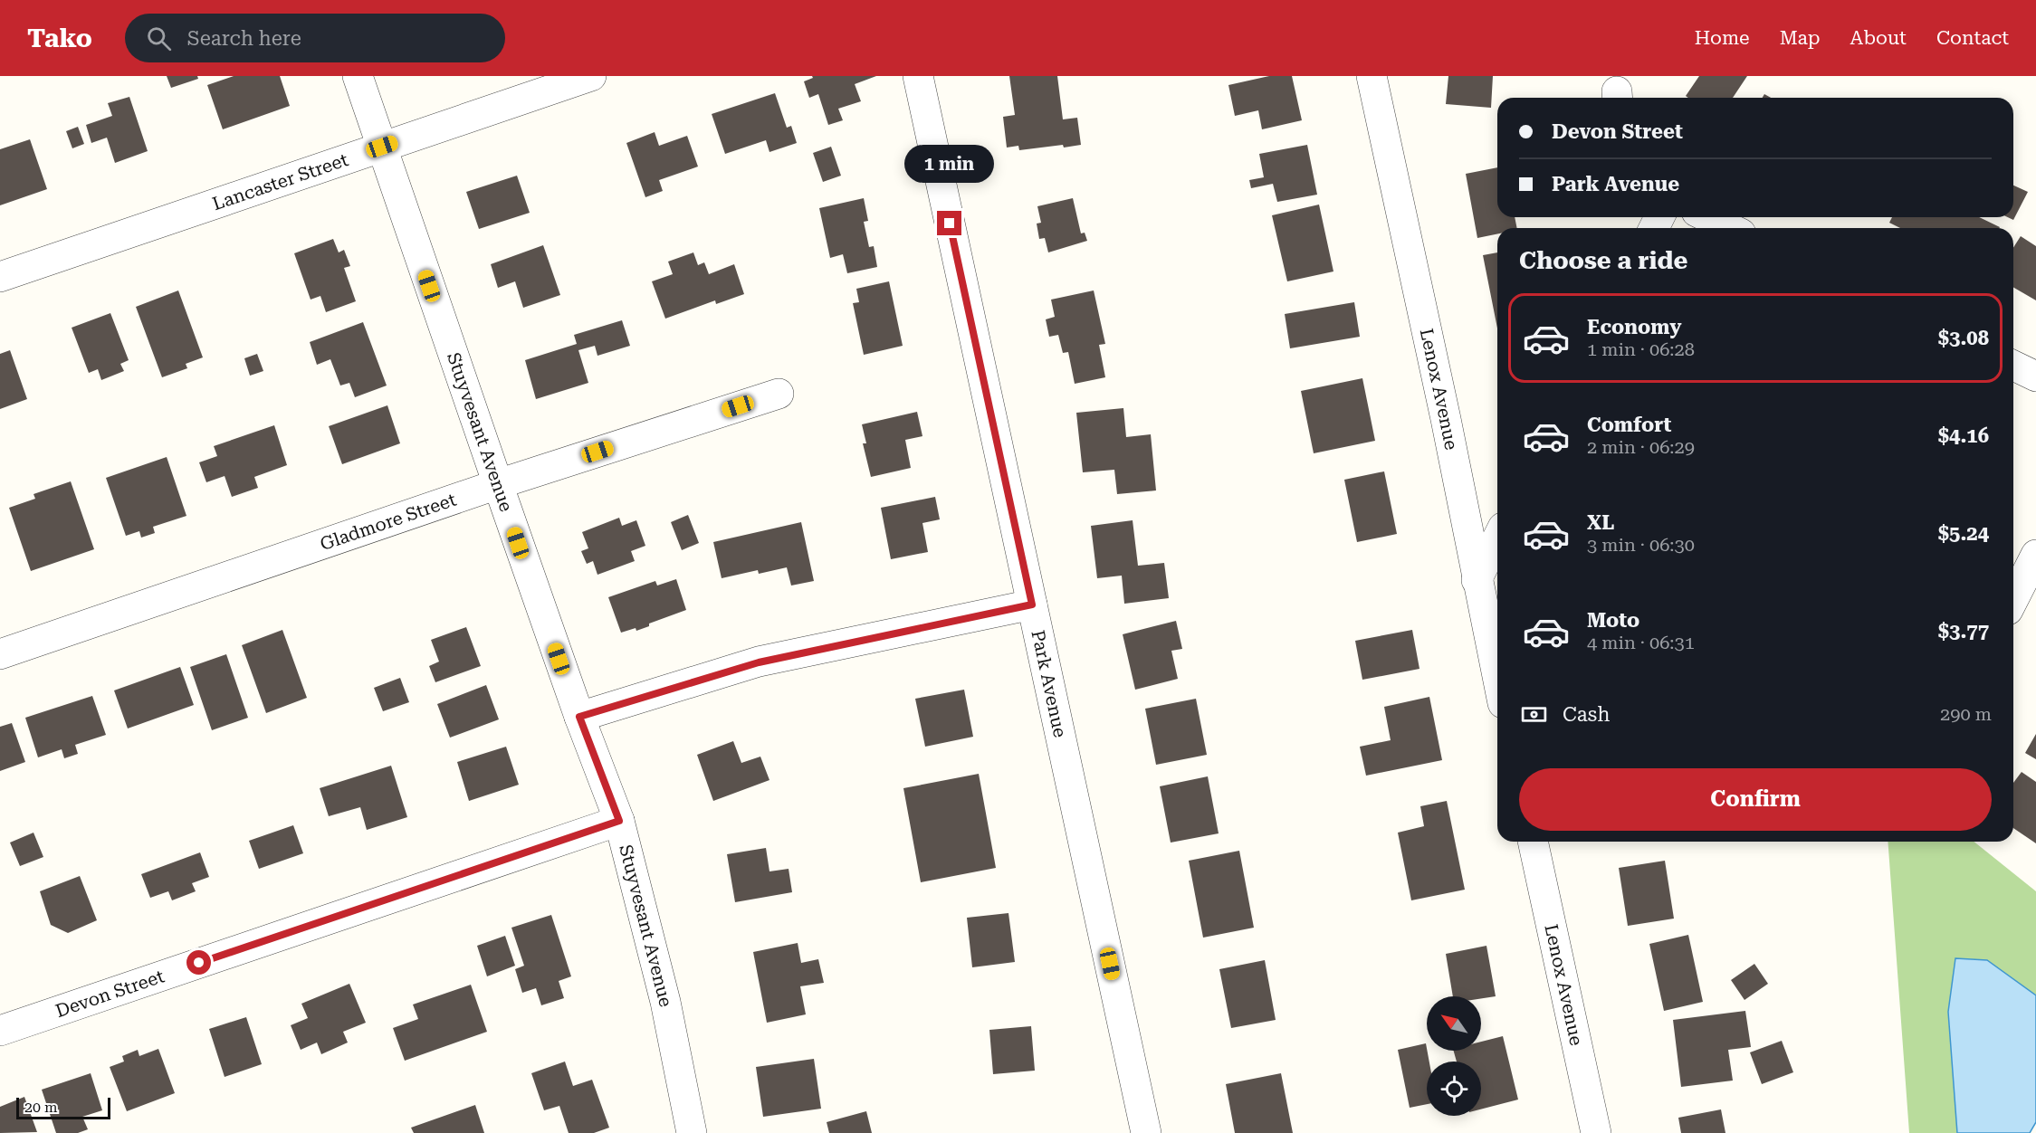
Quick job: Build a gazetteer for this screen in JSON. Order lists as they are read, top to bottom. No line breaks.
{"streets":{"street":["Lancaster Street","Lenox Avenue","Stuyvesant Avenue","Gladmore Street","Park Avenue","Devon Street"]},"crossings":[["Lancaster Street","Stuyvesant Avenue"],["Stuyvesant Avenue","Gladmore Street"],["Stuyvesant Avenue","Devon Street"]],"scale_bar":"20 m","north":"top left","page":{"header":"Tako","search":"Search here","nav":["Home","Map","About","Contact"],"banner":["Devon Street","Park Avenue"],"bubble":"1 min","heading":"Choose a ride","list":[{"name":"Economy","note":"1 min · 06:28","value":"$3.08"},{"name":"Comfort","note":"2 min · 06:29","value":"$4.16"},{"name":"XL","note":"3 min · 06:30","value":"$5.24"},{"name":"Moto","note":"4 min · 06:31","value":"$3.77"}],"pay":["Cash","290 m"],"buttons":"Confirm","scale":"20 m"}}
